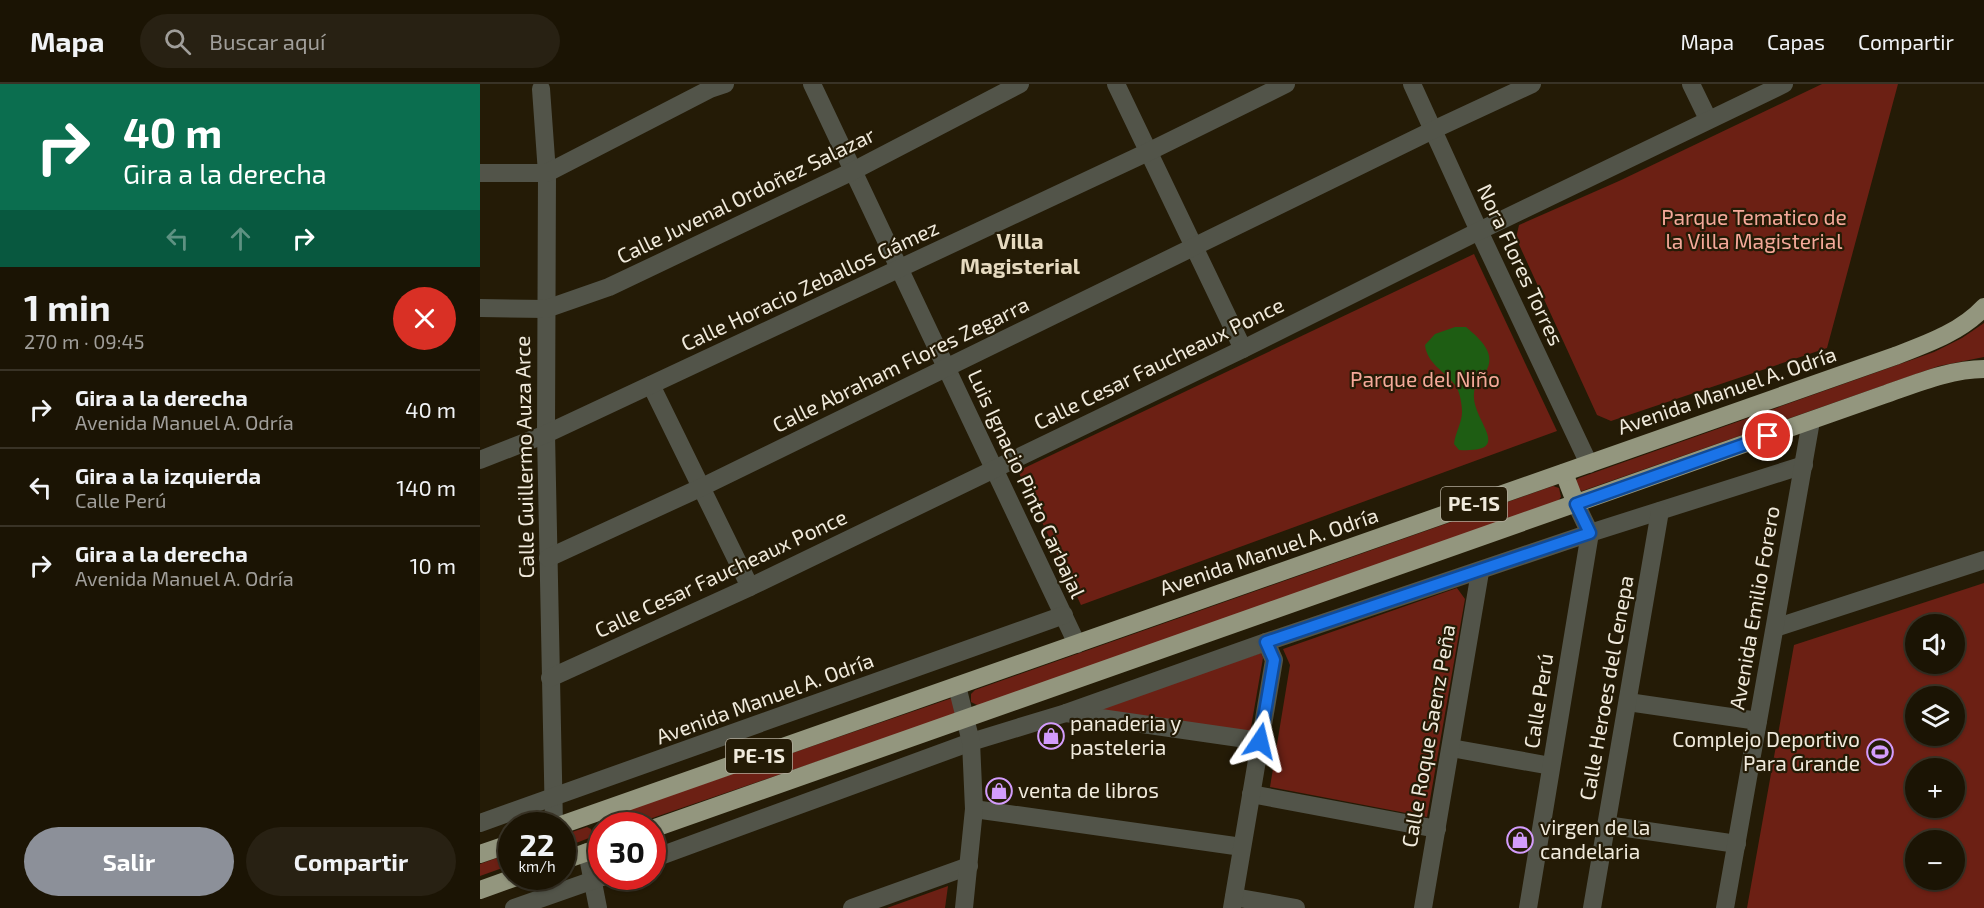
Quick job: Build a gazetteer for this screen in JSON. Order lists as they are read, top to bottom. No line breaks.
{"streets":{"highway":["Avenida Manuel A. Odría","PE-1S"],"street":["Calle Juvenal Ordoñez Salazar","Nora Flores Torres","Calle Horacio Zeballos Gámez","Calle Cesar Faucheaux Ponce","Calle Abraham Flores Zegarra","Calle Guillermo Auza Arce","Luis Ignacio Pinto Carbajal","Avenida Emilio Forero","Calle Heroes del Cenepa","Calle Perú","Calle Roque Saenz Peña"]},"crossings":[["Calle Juvenal Ordoñez Salazar","Calle Guillermo Auza Arce"],["Calle Juvenal Ordoñez Salazar","Luis Ignacio Pinto Carbajal"],["Nora Flores Torres","Calle Cesar Faucheaux Ponce"],["Nora Flores Torres","Calle Abraham Flores Zegarra"],["Nora Flores Torres","Avenida Manuel A. Odría"],["Calle Horacio Zeballos Gámez","Calle Guillermo Auza Arce"],["Calle Horacio Zeballos Gámez","Luis Ignacio Pinto Carbajal"],["Calle Cesar Faucheaux Ponce","Calle Guillermo Auza Arce"],["Calle Cesar Faucheaux Ponce","Luis Ignacio Pinto Carbajal"],["Calle Abraham Flores Zegarra","Calle Guillermo Auza Arce"],["Calle Abraham Flores Zegarra","Luis Ignacio Pinto Carbajal"],["Avenida Manuel A. Odría","Calle Guillermo Auza Arce"],["Avenida Manuel A. Odría","Luis Ignacio Pinto Carbajal"],["PE-1S","Avenida Emilio Forero"]],"districts":["Villa Magisterial"],"parks":["Parque Tematico de la Villa Magisterial","Parque del Niño"],"places":{"shop":["panaderia y pasteleria","venta de libros","virgen de la candelaria"],"sports":["Complejo Deportivo Para Grande"]},"page":{"header":"Mapa","search":"Buscar aquí","nav":["Mapa","Capas","Compartir"],"turn":["40 m","Gira a la derecha"],"heading":["1 min","270 m · 09:45"],"list":[{"name":"Gira a la derecha","note":"Avenida Manuel A. Odría","value":"40 m"},{"name":"Gira a la izquierda","note":"Calle Perú","value":"140 m"},{"name":"Gira a la derecha","note":"Avenida Manuel A. Odría","value":"10 m"}],"map_buttons":["+","−"],"speed":"22 km/h","limit":"30","buttons":["Salir","Compartir"]}}
